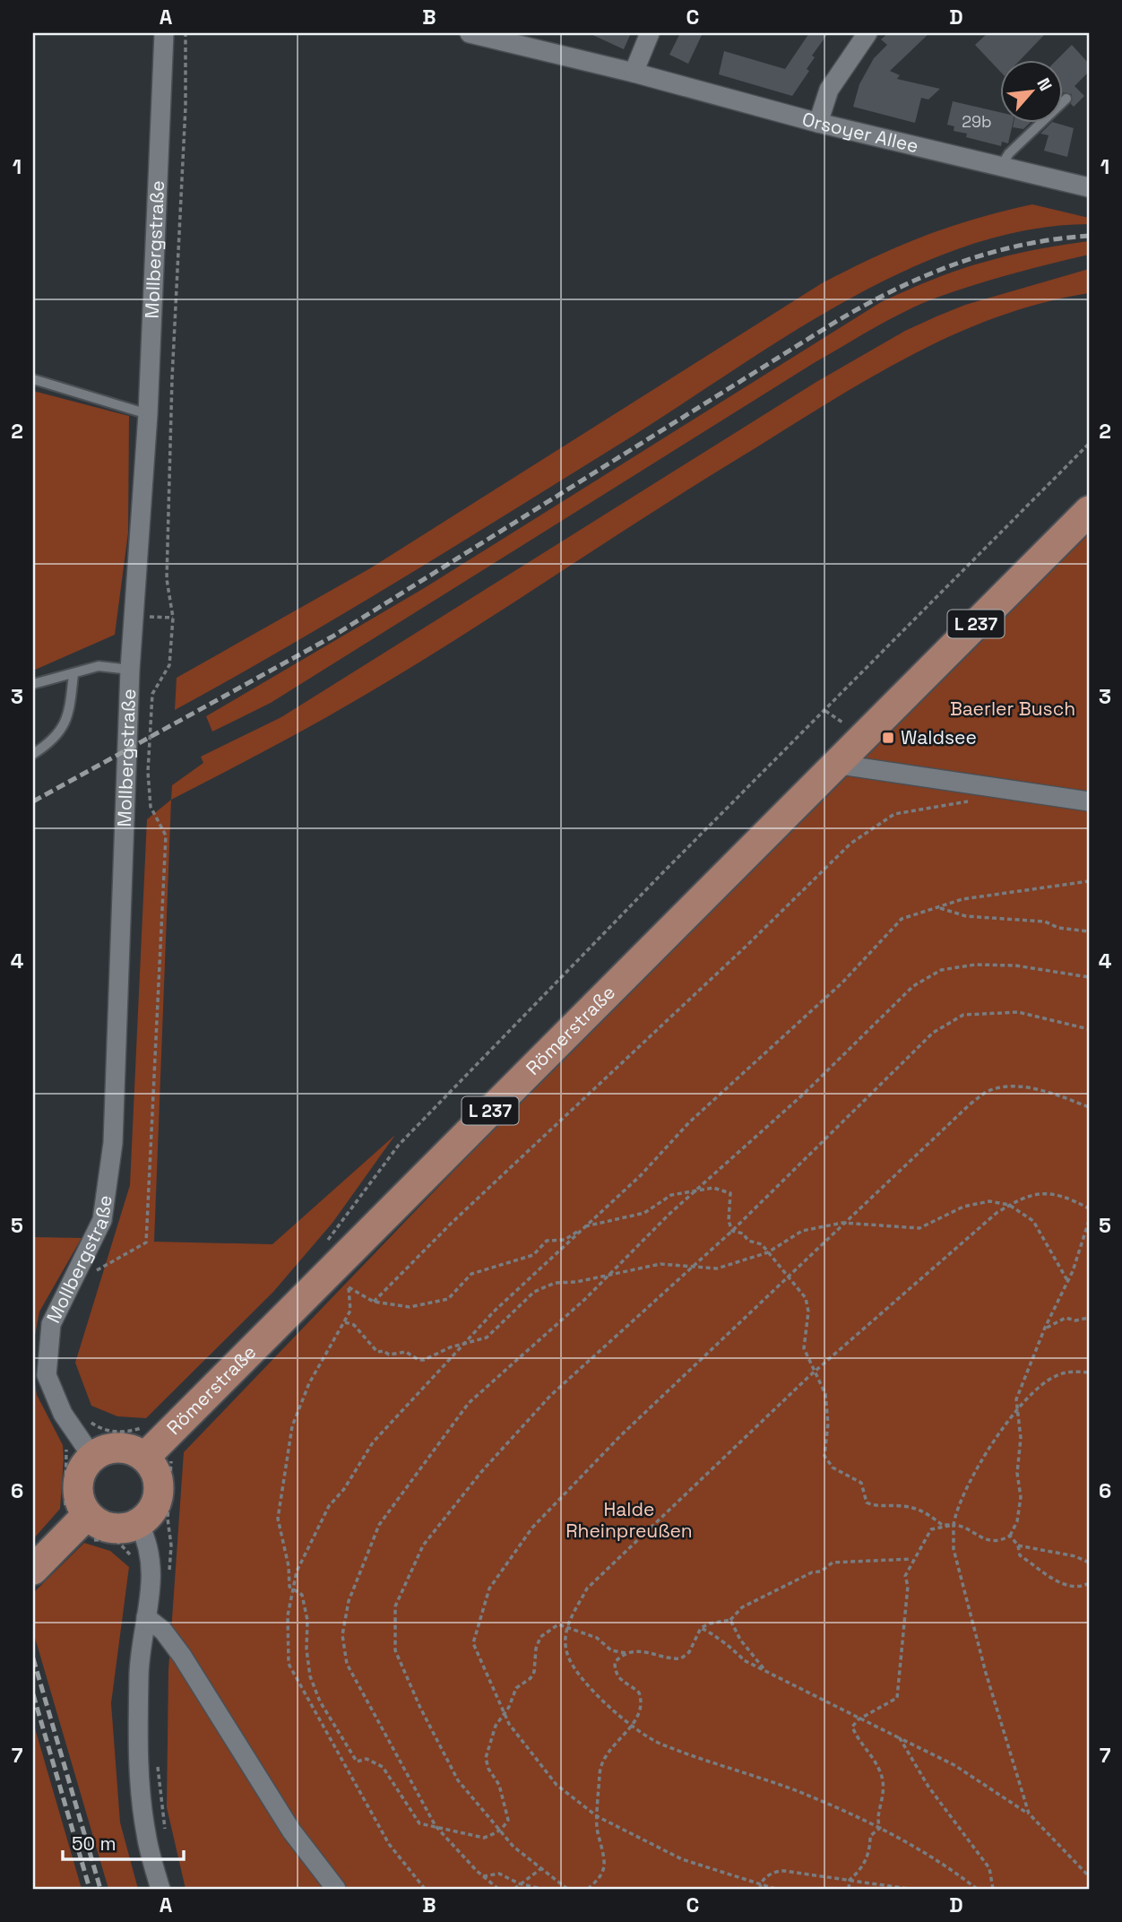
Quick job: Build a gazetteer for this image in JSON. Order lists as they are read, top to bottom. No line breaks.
{"streets":{"main road":["L 237","Römerstraße"],"street":["Orsoyer Allee","Mollbergstraße"]},"parks":["Baerler Busch","Halde Rheinpreußen"],"places":{"transit":["Waldsee"]},"house_numbers":["29b"],"scale_bar":"50 m","north":"top right","grid":{"columns":["A","B","C","D"],"rows":["1","2","3","4","5","6","7"]}}
